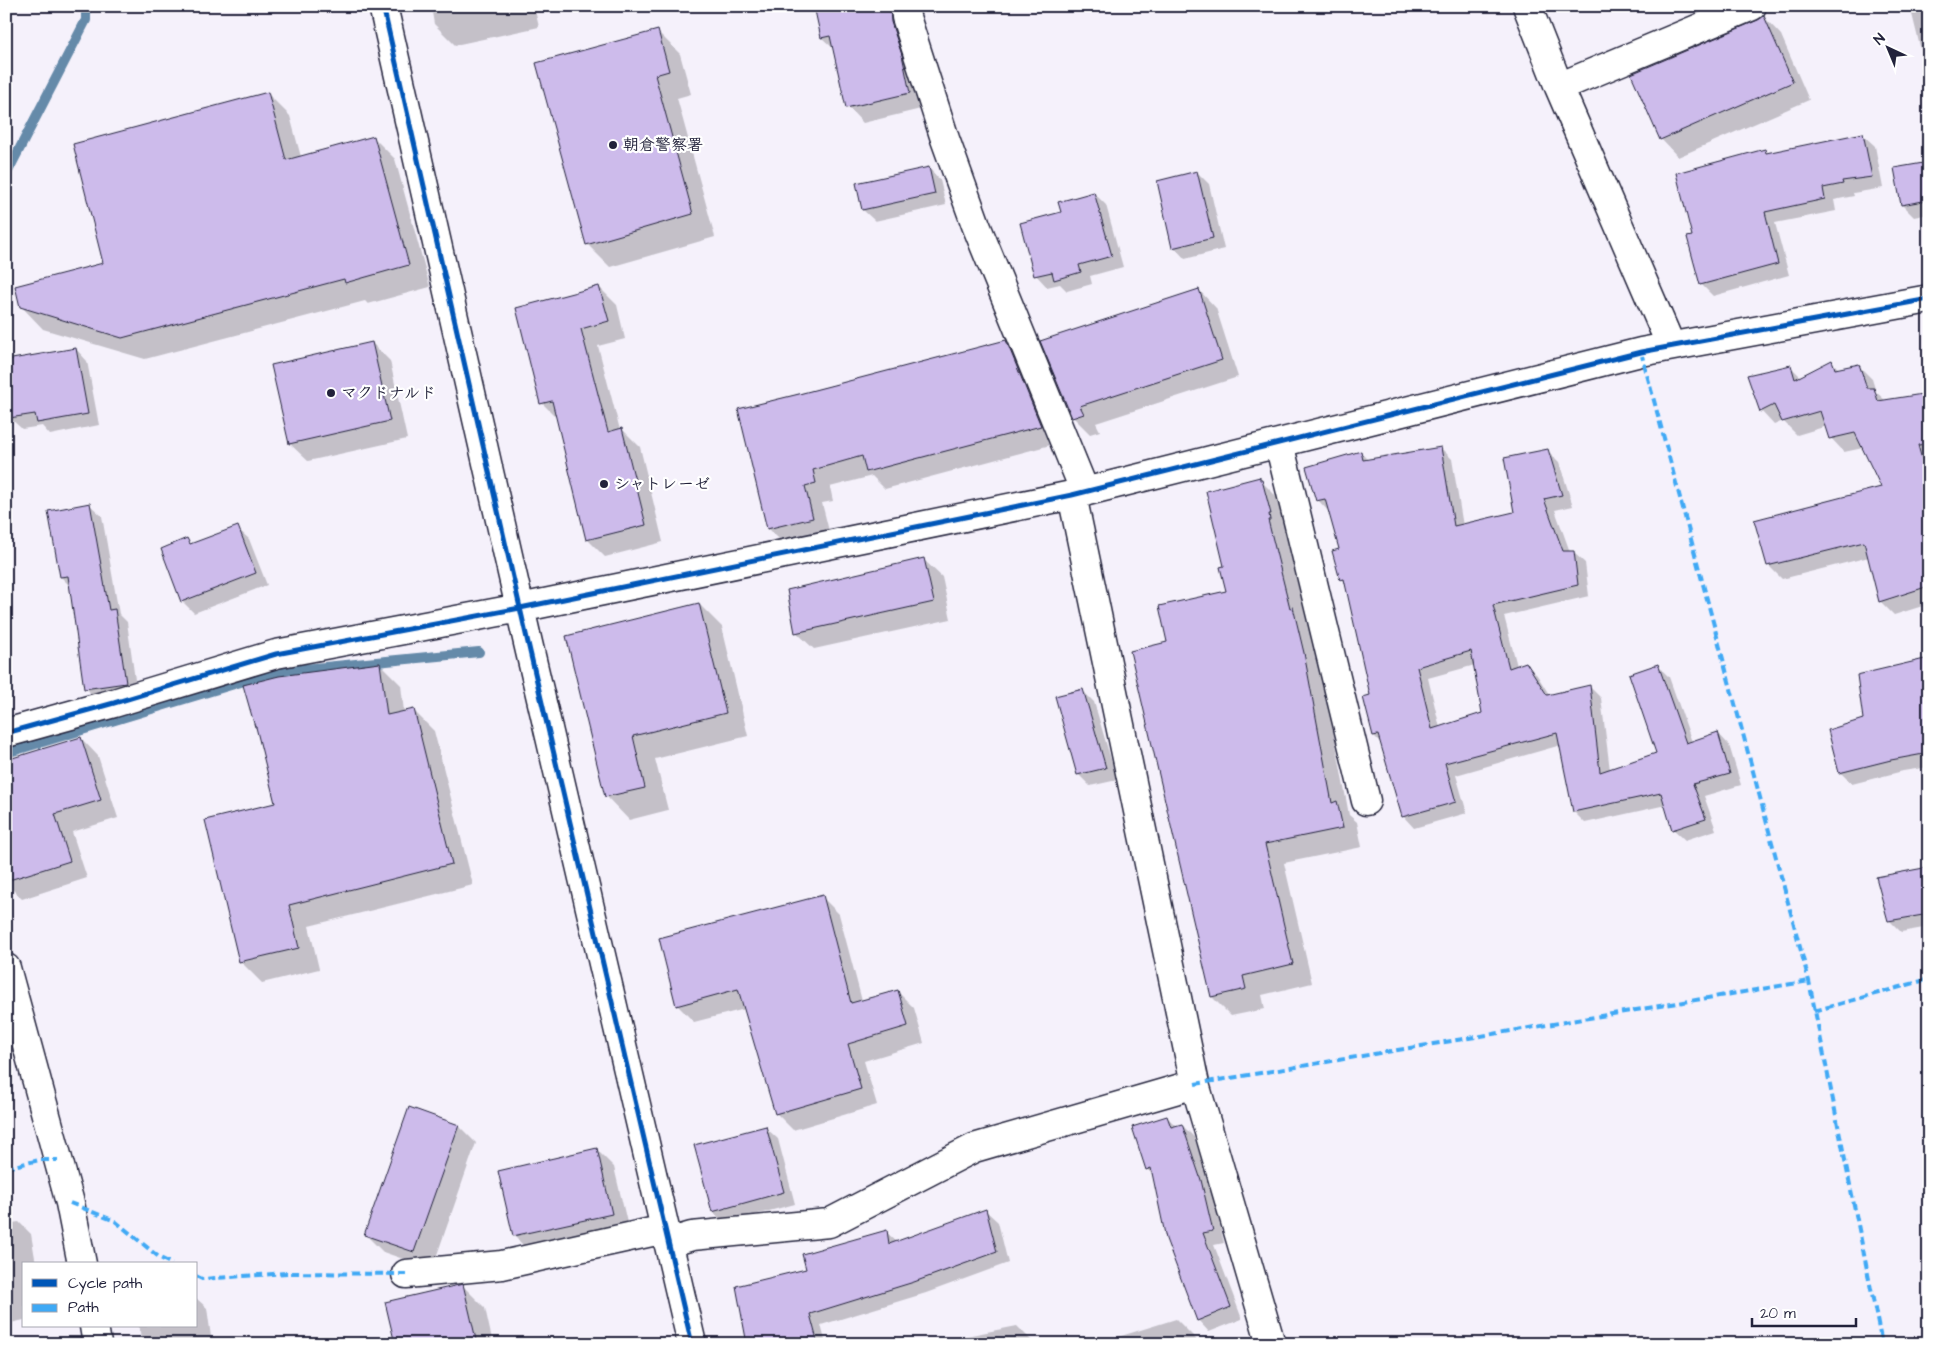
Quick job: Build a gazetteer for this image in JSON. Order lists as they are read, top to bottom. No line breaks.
{"places":["朝倉警察署","マクドナルド","シャトレーゼ"],"legend":["Cycle path","Path"],"scale_bar":"20 m","north":"top left"}
